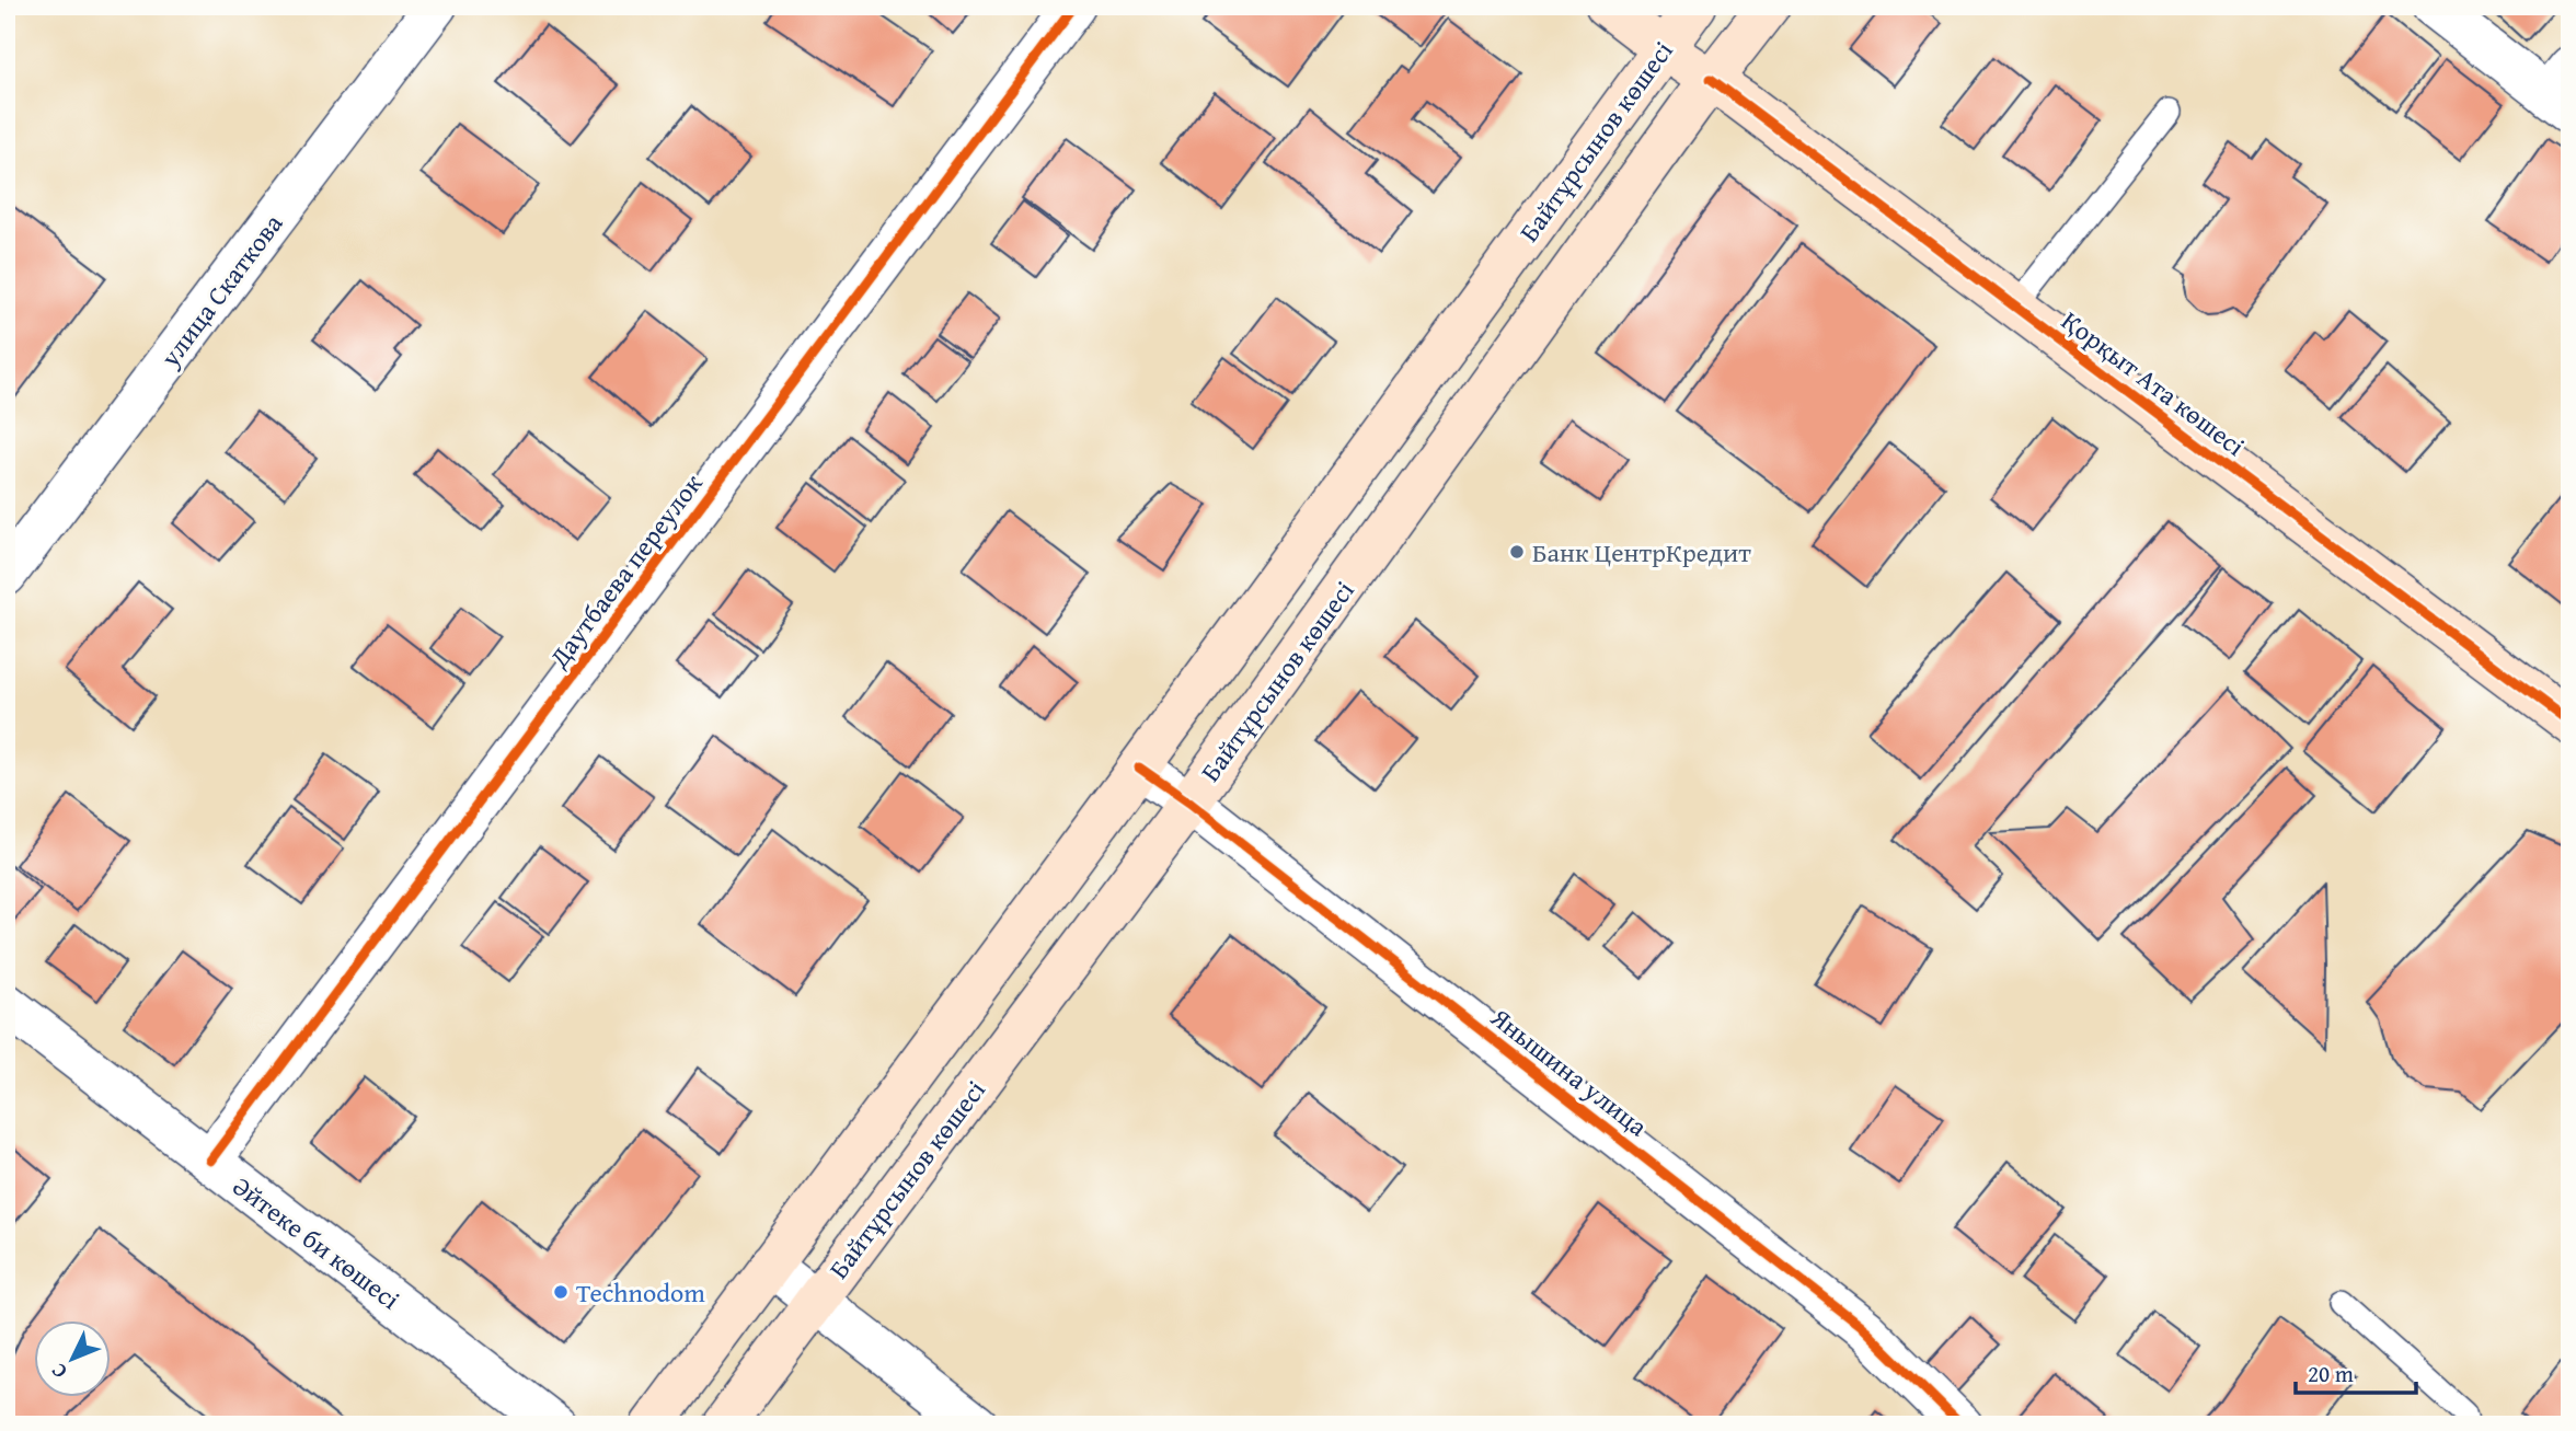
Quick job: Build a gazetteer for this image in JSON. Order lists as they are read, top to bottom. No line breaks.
{"streets":{"main road":["Байтұрсынов көшесі","Қорқыт Ата көшесі"],"street":["улица Скаткова","Даутбаева переулок","Янышина улица","Әйтеке би көшесі"]},"crossings":[["Байтұрсынов көшесі","Қорқыт Ата көшесі"],["Байтұрсынов көшесі","Янышина улица"],["Даутбаева переулок","Әйтеке би көшесі"]],"places":["Банк ЦентрКредит","Technodom"],"scale_bar":"20 m","north":"bottom left"}
